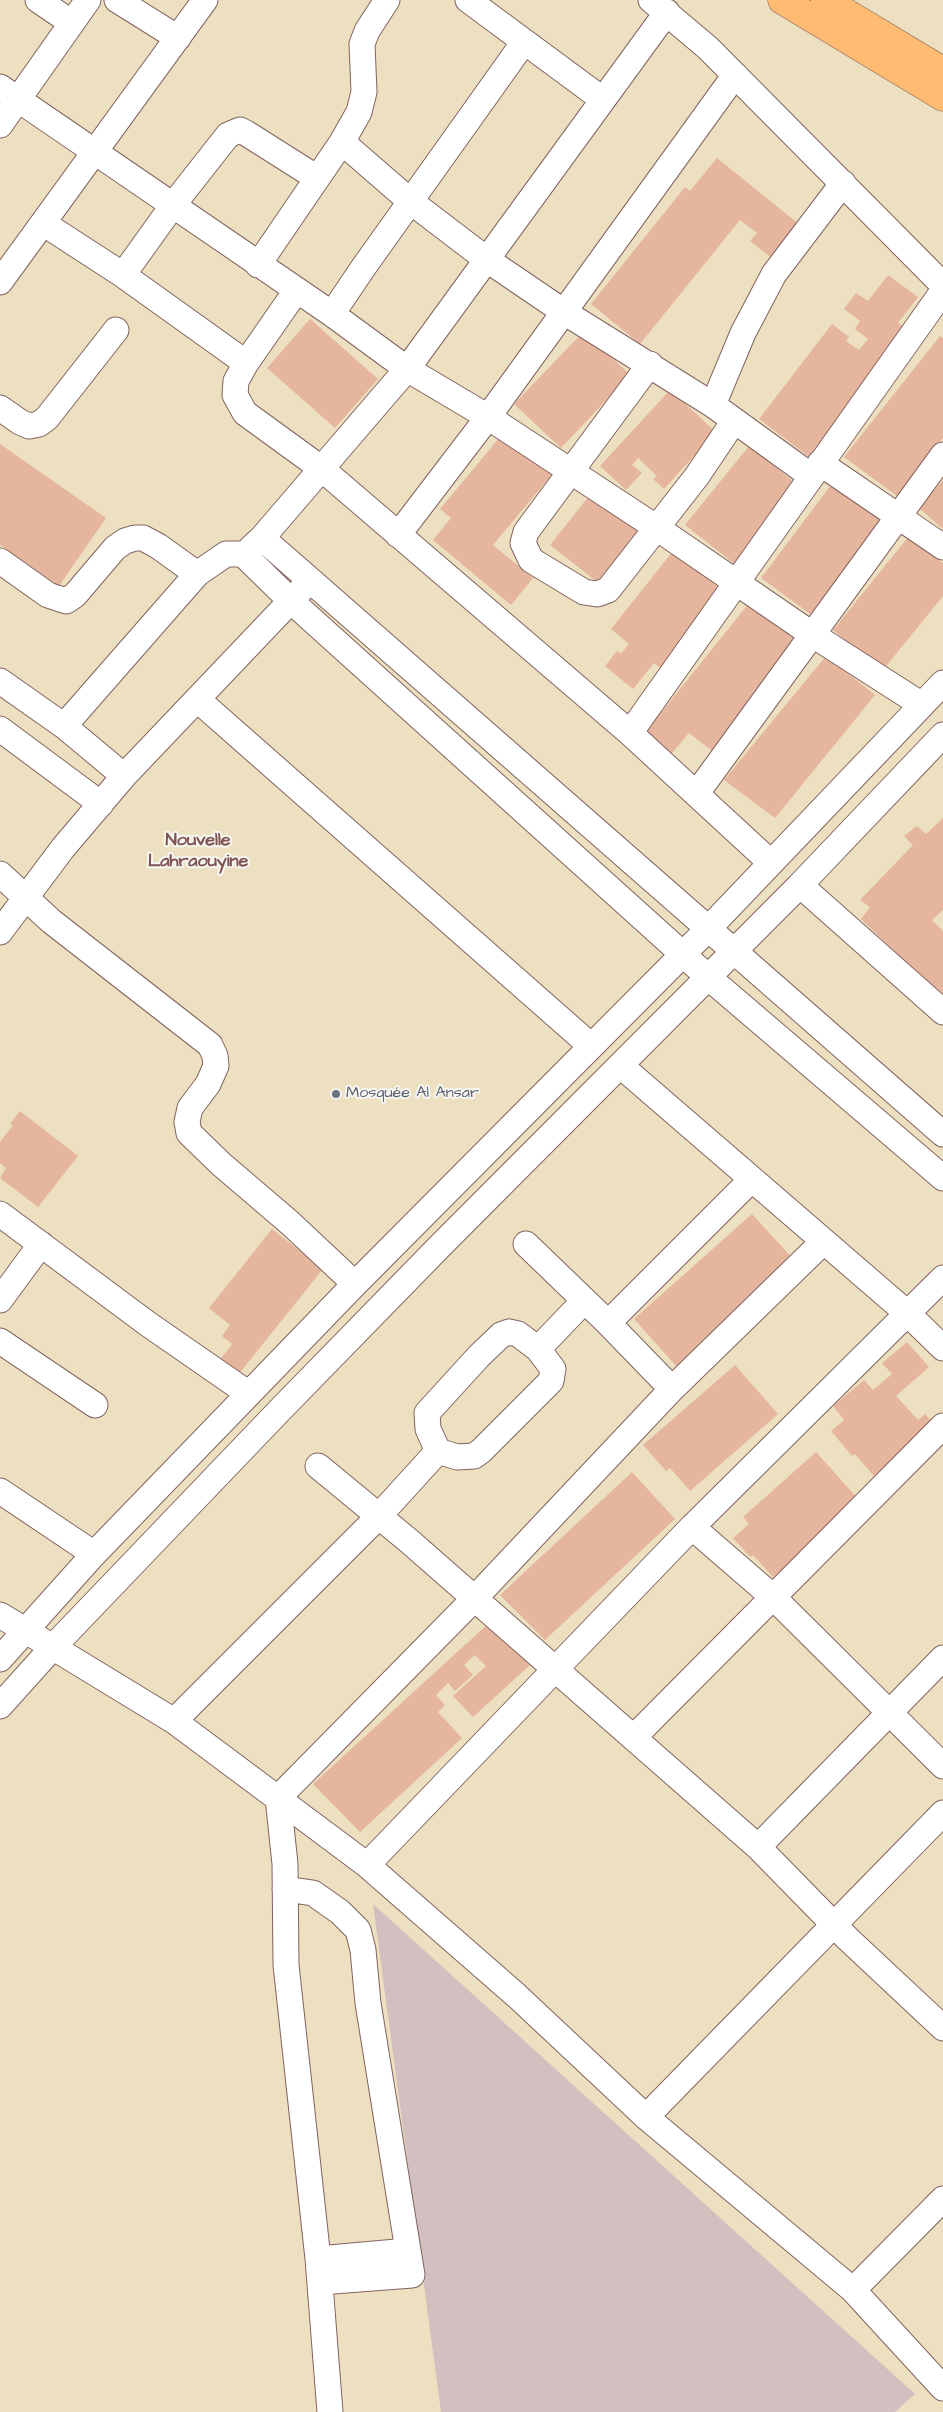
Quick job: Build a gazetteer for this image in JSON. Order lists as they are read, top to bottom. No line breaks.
{"districts":["Nouvelle Lahraouyine"],"places":["Mosquée Al Ansar"]}
